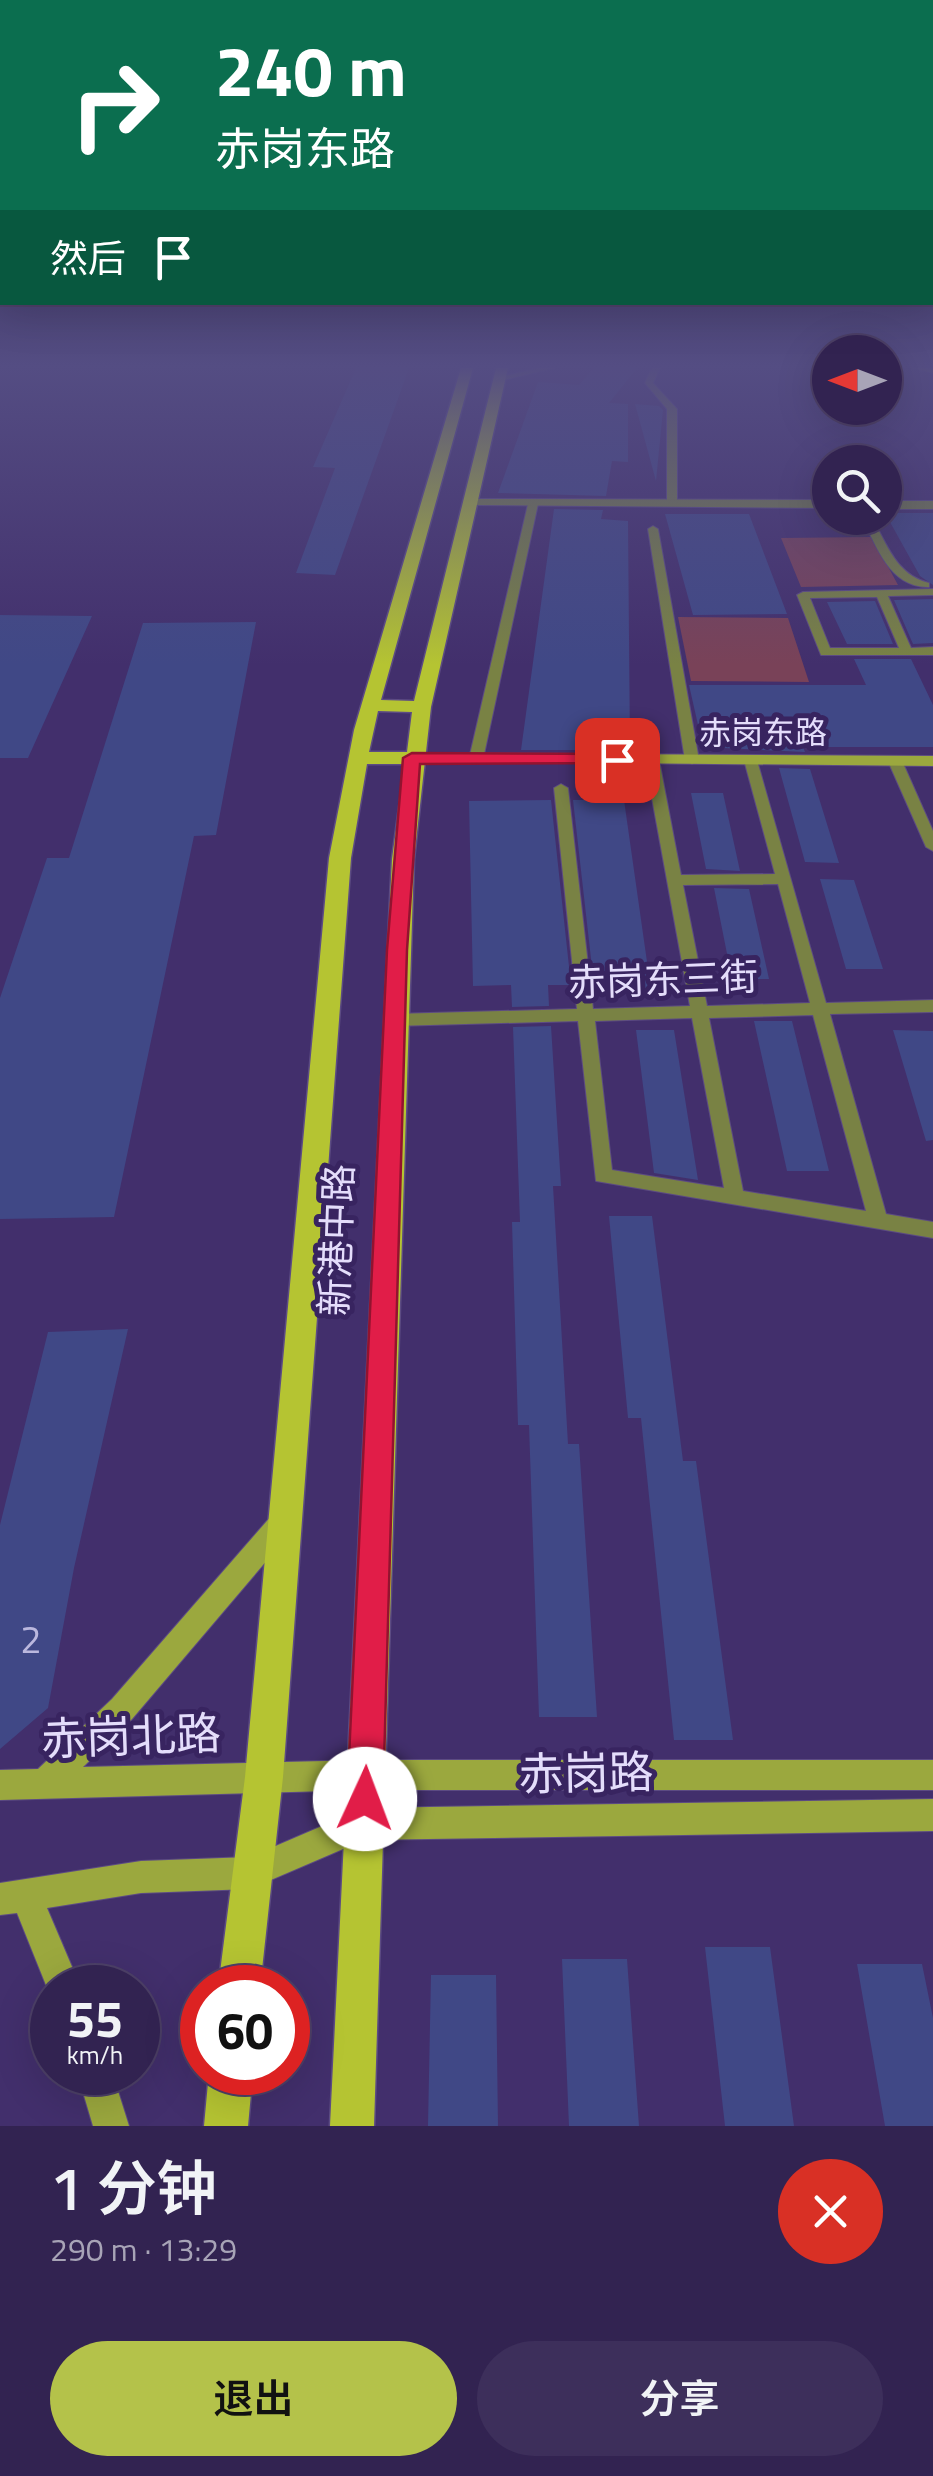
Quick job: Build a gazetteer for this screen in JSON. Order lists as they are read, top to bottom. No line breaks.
{"streets":{"main road":["赤岗东路","新港中路","赤岗北路","赤岗路"],"lane":["赤岗东三街"]},"crossings":[["赤岗东路","新港中路"],["赤岗东三街","新港中路"],["新港中路","赤岗北路"],["新港中路","赤岗路"],["赤岗北路","赤岗路"]],"house_numbers":["2"],"north":"left","page":{"turn":["240 m","赤岗东路"],"then":"然后","speed":"55 km/h","limit":"60","heading":["1 分钟","290 m · 13:29"],"buttons":["退出","分享"]}}
